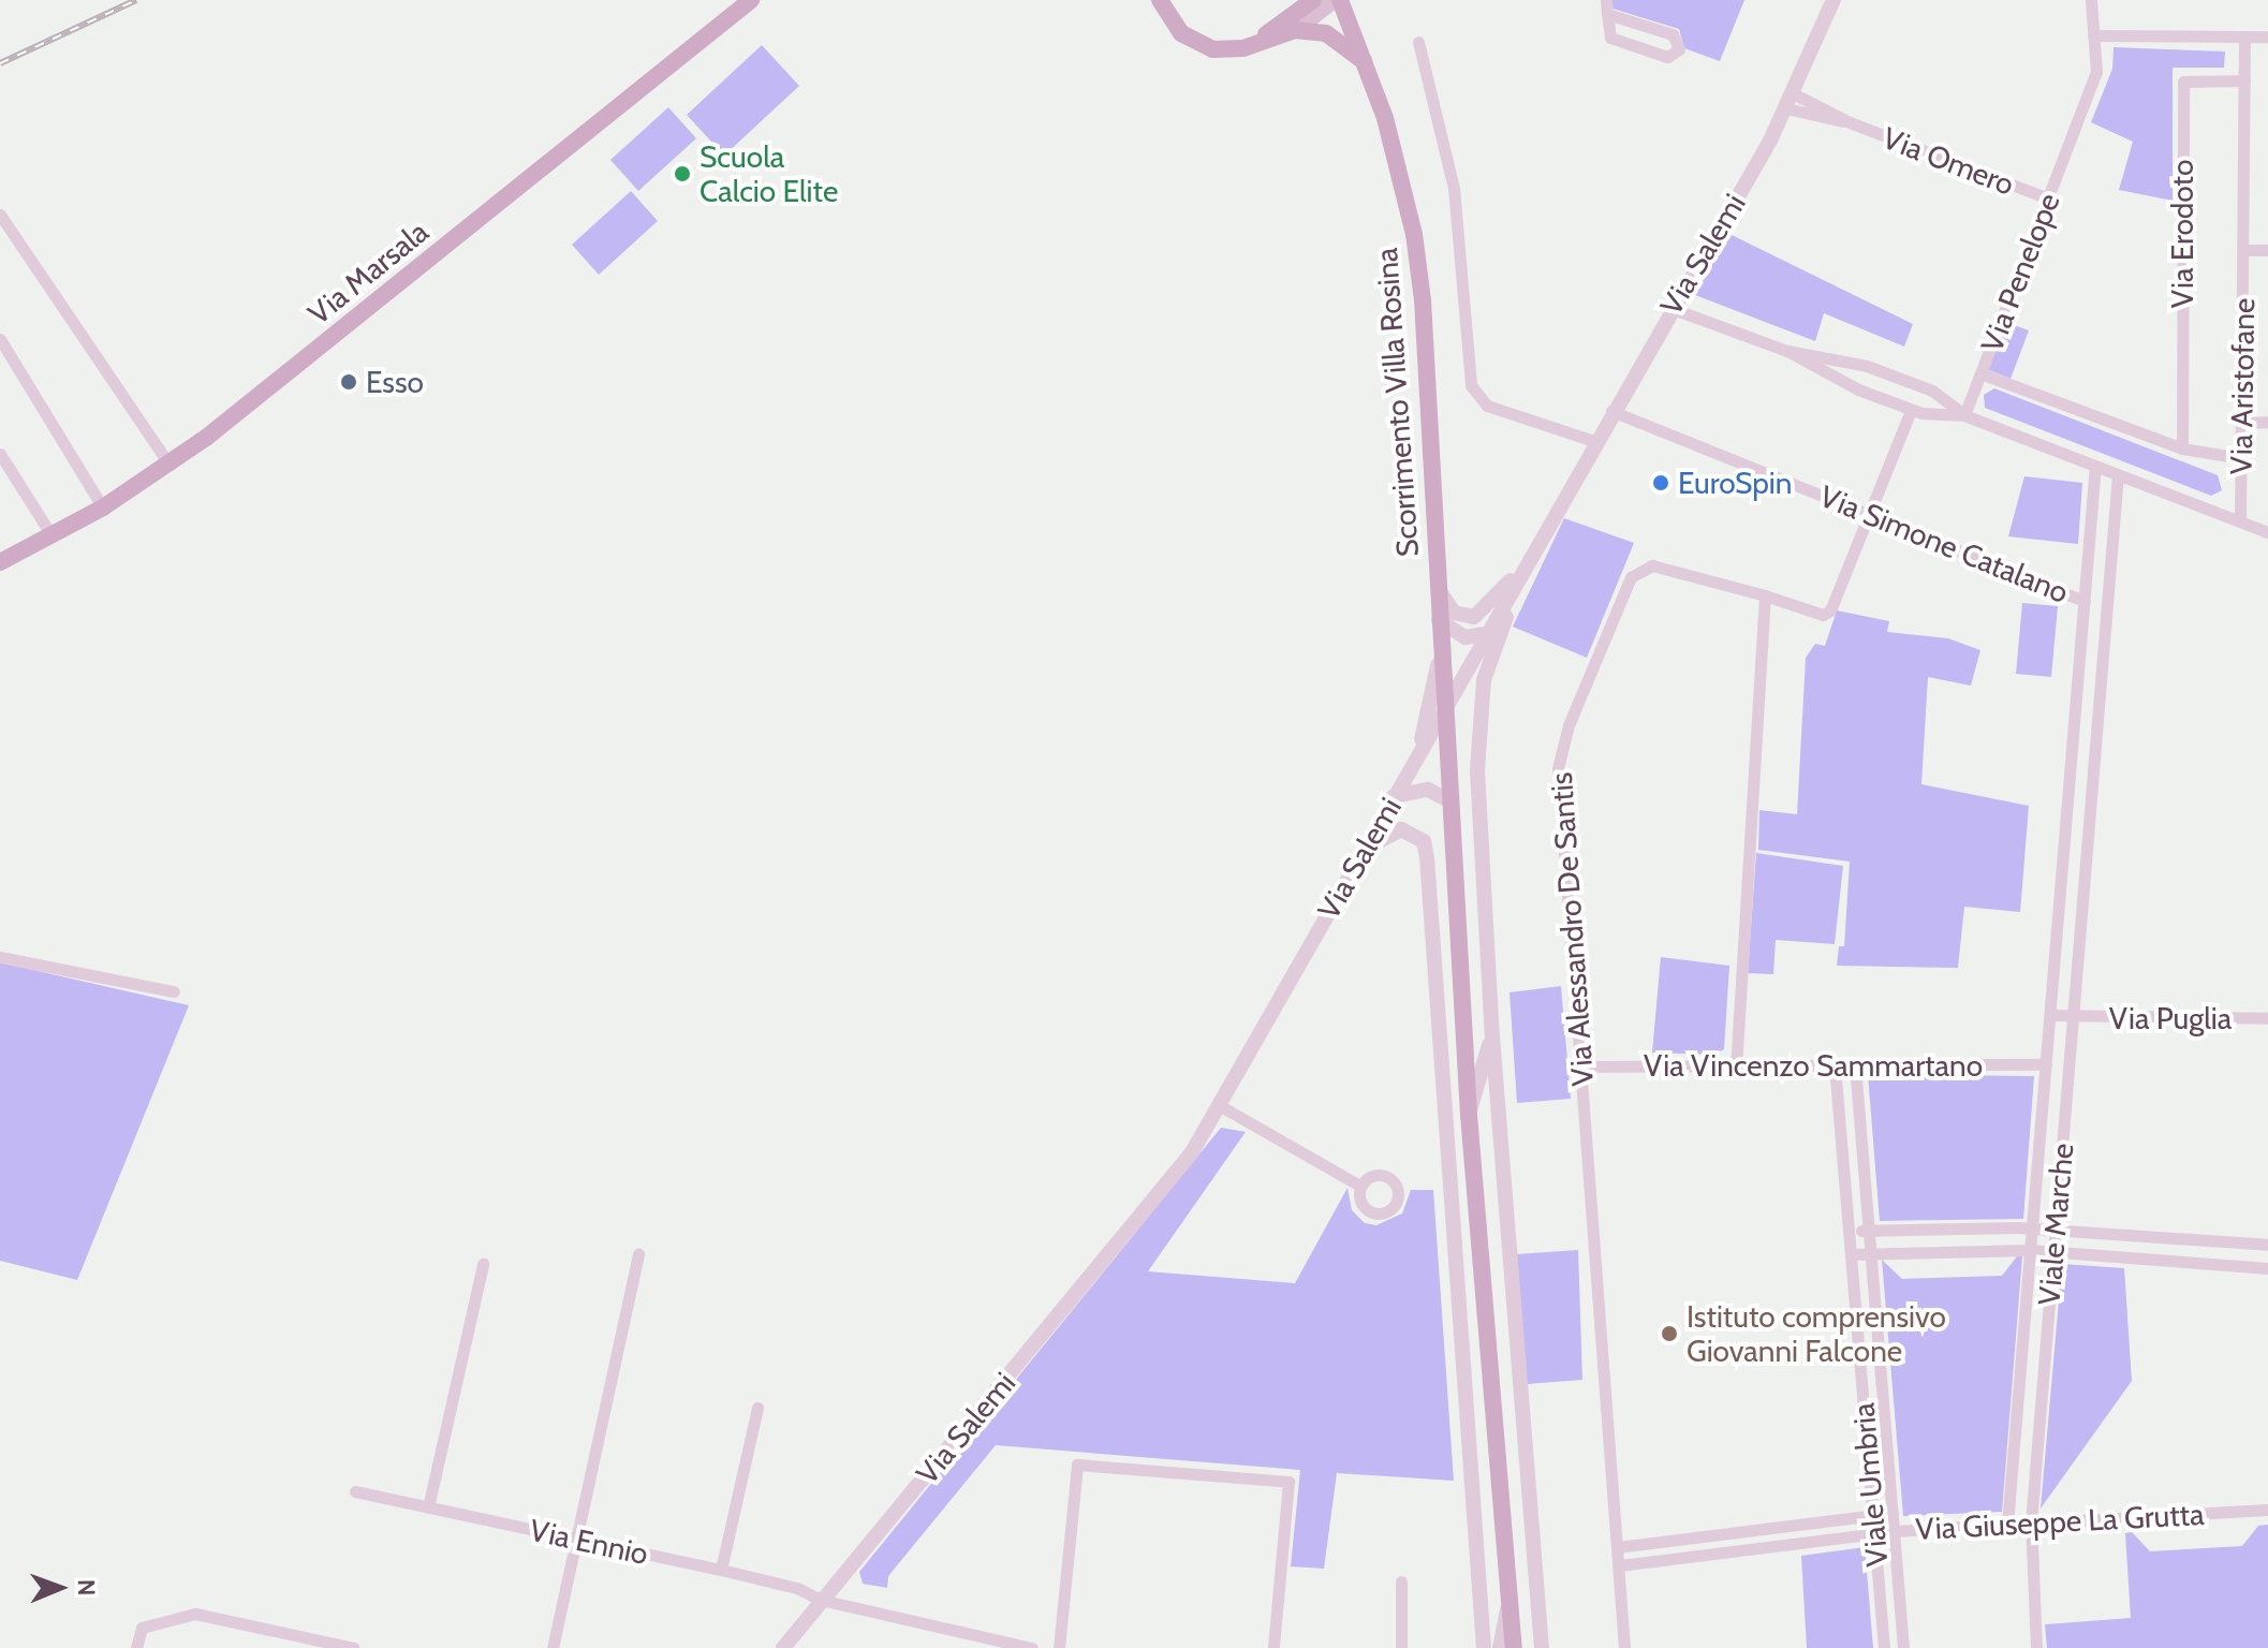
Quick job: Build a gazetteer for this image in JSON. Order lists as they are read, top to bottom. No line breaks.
{"streets":{"main road":["Via Marsala","Scorrimento Villa Rosina"],"street":["Via Omero","Via Erodoto","Via Salemi","Via Penelope","Via Aristofane","Via Simone Catalano","Via Alessandro De Santis","Via Puglia","Via Vincenzo Sammartano","Viale Marche","Viale Umbria","Via Giuseppe La Grutta","Via Ennio"]},"crossings":[["Via Omero","Via Salemi"],["Via Omero","Via Penelope"],["Via Erodoto","Via Aristofane"],["Via Salemi","Scorrimento Villa Rosina"],["Via Salemi","Via Simone Catalano"],["Via Salemi","Via Ennio"],["Via Simone Catalano","Viale Marche"],["Via Alessandro De Santis","Via Vincenzo Sammartano"],["Via Alessandro De Santis","Via Giuseppe La Grutta"],["Via Puglia","Viale Marche"],["Via Vincenzo Sammartano","Viale Marche"],["Via Vincenzo Sammartano","Viale Umbria"],["Viale Marche","Via Giuseppe La Grutta"],["Viale Umbria","Via Giuseppe La Grutta"]],"places":["Scuola Calcio Elite","Esso","EuroSpin","Istituto comprensivo Giovanni Falcone"],"north":"right"}
